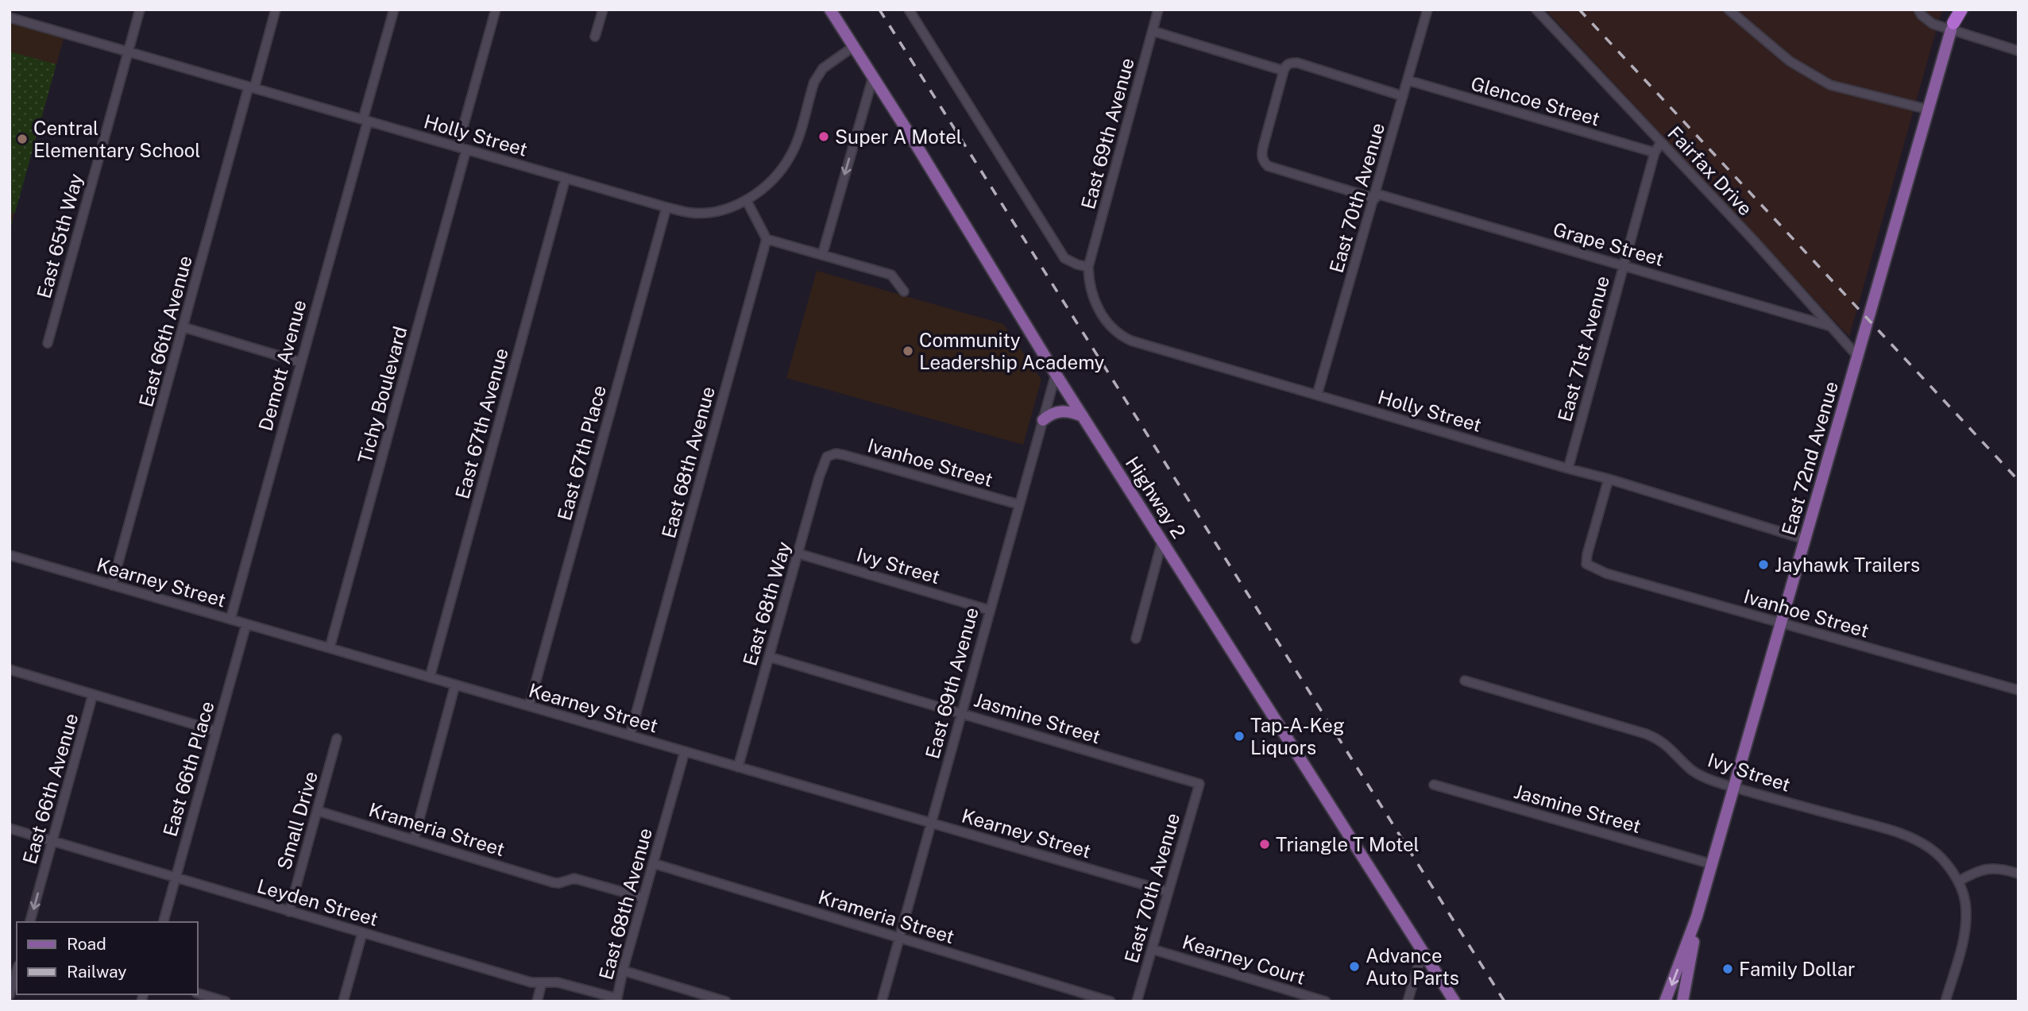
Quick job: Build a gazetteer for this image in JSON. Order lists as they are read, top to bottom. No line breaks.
{"streets":{"main road":["East 72nd Avenue","Highway 2"],"street":["Glencoe Street","East 69th Avenue","Holly Street","Fairfax Drive","East 70th Avenue","East 65th Way","Grape Street","East 66th Avenue","East 71st Avenue","Demott Avenue","Tichy Boulevard","East 67th Avenue","East 67th Place","East 68th Avenue","Ivanhoe Street","Ivy Street","Kearney Street","East 68th Way","Jasmine Street","East 66th Place","Small Drive","Krameria Street","Leyden Street","Kearney Court"]},"crossings":[["Glencoe Street","East 70th Avenue"],["Glencoe Street","East 71st Avenue"],["East 69th Avenue","Holly Street"],["East 69th Avenue","Ivanhoe Street"],["East 69th Avenue","Highway 2"],["East 69th Avenue","Ivy Street"],["East 69th Avenue","Kearney Street"],["East 69th Avenue","Jasmine Street"],["East 69th Avenue","Krameria Street"],["Holly Street","East 70th Avenue"],["Holly Street","East 65th Way"],["Holly Street","East 66th Avenue"],["Holly Street","East 71st Avenue"],["Holly Street","Demott Avenue"],["Holly Street","Tichy Boulevard"],["Holly Street","East 67th Avenue"],["Holly Street","East 67th Place"],["Holly Street","East 72nd Avenue"],["Holly Street","Ivanhoe Street"],["Holly Street","Highway 2"],["Fairfax Drive","Grape Street"],["Fairfax Drive","East 71st Avenue"],["Fairfax Drive","East 72nd Avenue"],["East 70th Avenue","Grape Street"],["East 70th Avenue","Kearney Street"],["East 70th Avenue","Jasmine Street"],["East 70th Avenue","Kearney Court"],["Grape Street","East 71st Avenue"],["East 66th Avenue","Kearney Street"],["East 66th Avenue","Leyden Street"],["Demott Avenue","Kearney Street"],["Tichy Boulevard","Kearney Street"],["East 67th Avenue","Kearney Street"],["East 67th Place","Kearney Street"],["East 72nd Avenue","Ivanhoe Street"],["East 72nd Avenue","Ivy Street"],["East 72nd Avenue","Jasmine Street"],["East 68th Avenue","Kearney Street"],["East 68th Avenue","Krameria Street"],["East 68th Avenue","Leyden Street"],["Ivanhoe Street","East 68th Way"],["Ivy Street","East 68th Way"],["Kearney Street","East 68th Way"],["Kearney Street","East 66th Place"],["East 68th Way","Jasmine Street"],["East 66th Place","Leyden Street"],["Small Drive","Krameria Street"],["Small Drive","Leyden Street"]],"places":["Super A Motel","Central Elementary School","Community Leadership Academy","Jayhawk Trailers","Tap-A-Keg Liquors","Triangle T Motel","Advance Auto Parts","Family Dollar"],"legend":["Road","Railway"]}
